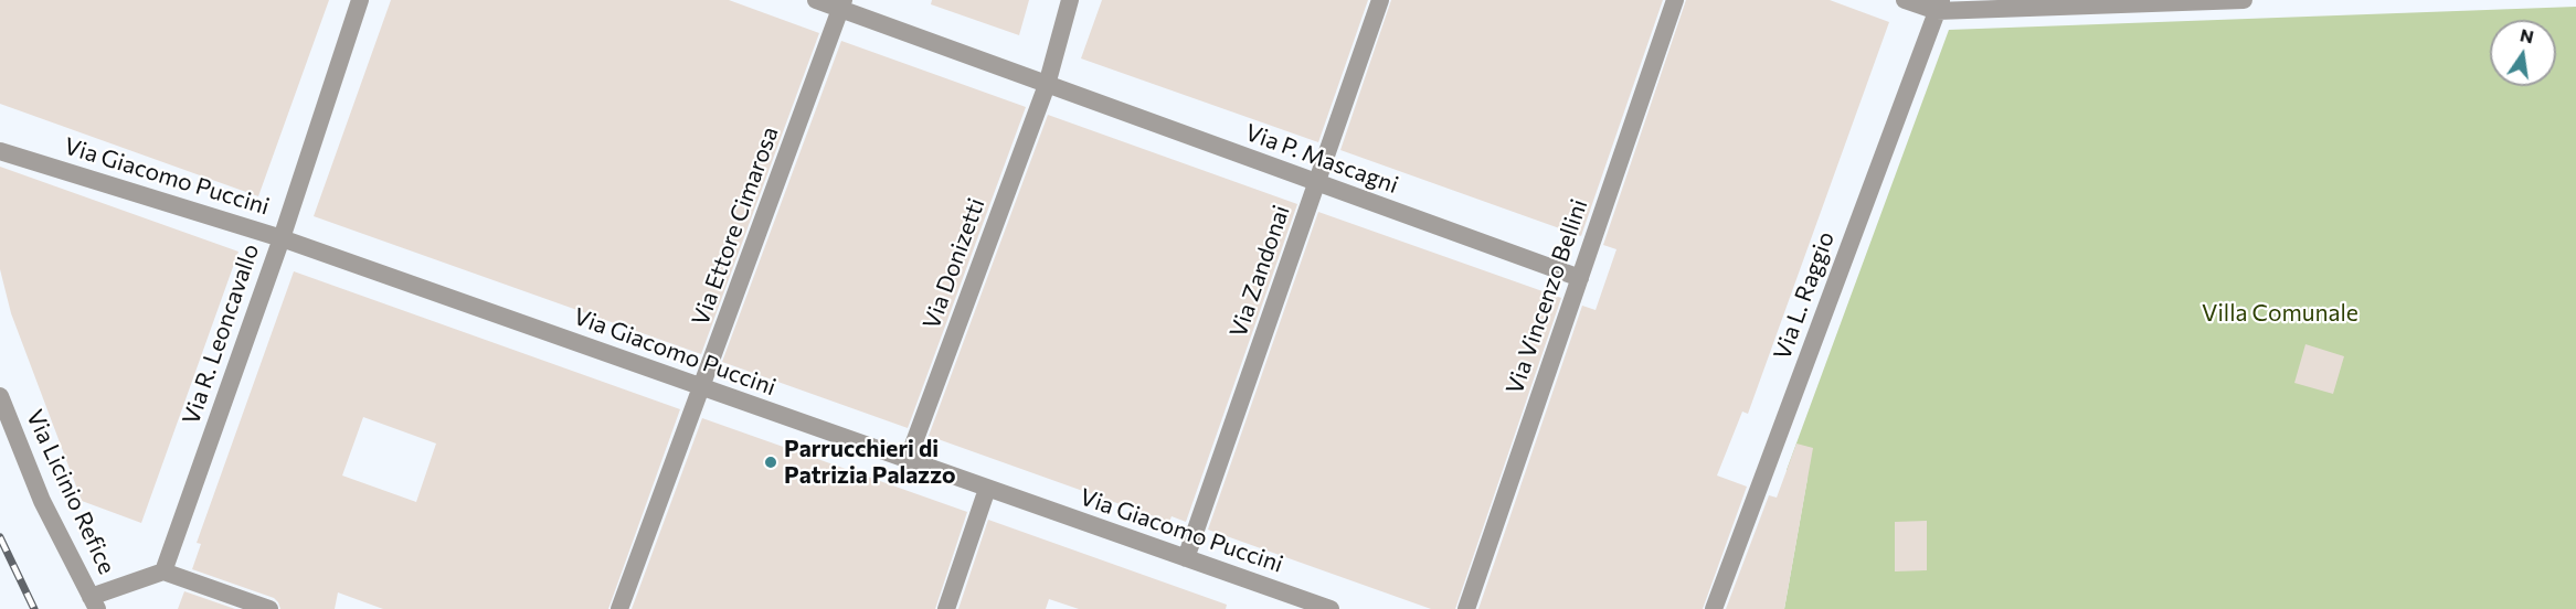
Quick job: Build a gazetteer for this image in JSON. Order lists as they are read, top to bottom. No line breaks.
{"streets":{"street":["Via P. Mascagni","Via Giacomo Puccini","Via Ettore Cimarosa","Via Donizetti","Via Zandonai","Via L. Raggio","Via Vincenzo Bellini","Via R. Leoncavallo","Via Licinio Refice"]},"crossings":[["Via P. Mascagni","Via Ettore Cimarosa"],["Via P. Mascagni","Via Donizetti"],["Via P. Mascagni","Via Zandonai"],["Via P. Mascagni","Via Vincenzo Bellini"],["Via Giacomo Puccini","Via Ettore Cimarosa"],["Via Giacomo Puccini","Via Donizetti"],["Via Giacomo Puccini","Via Zandonai"],["Via Giacomo Puccini","Via R. Leoncavallo"]],"parks":["Villa Comunale"],"places":["Parrucchieri di Patrizia Palazzo"],"north":"top"}
